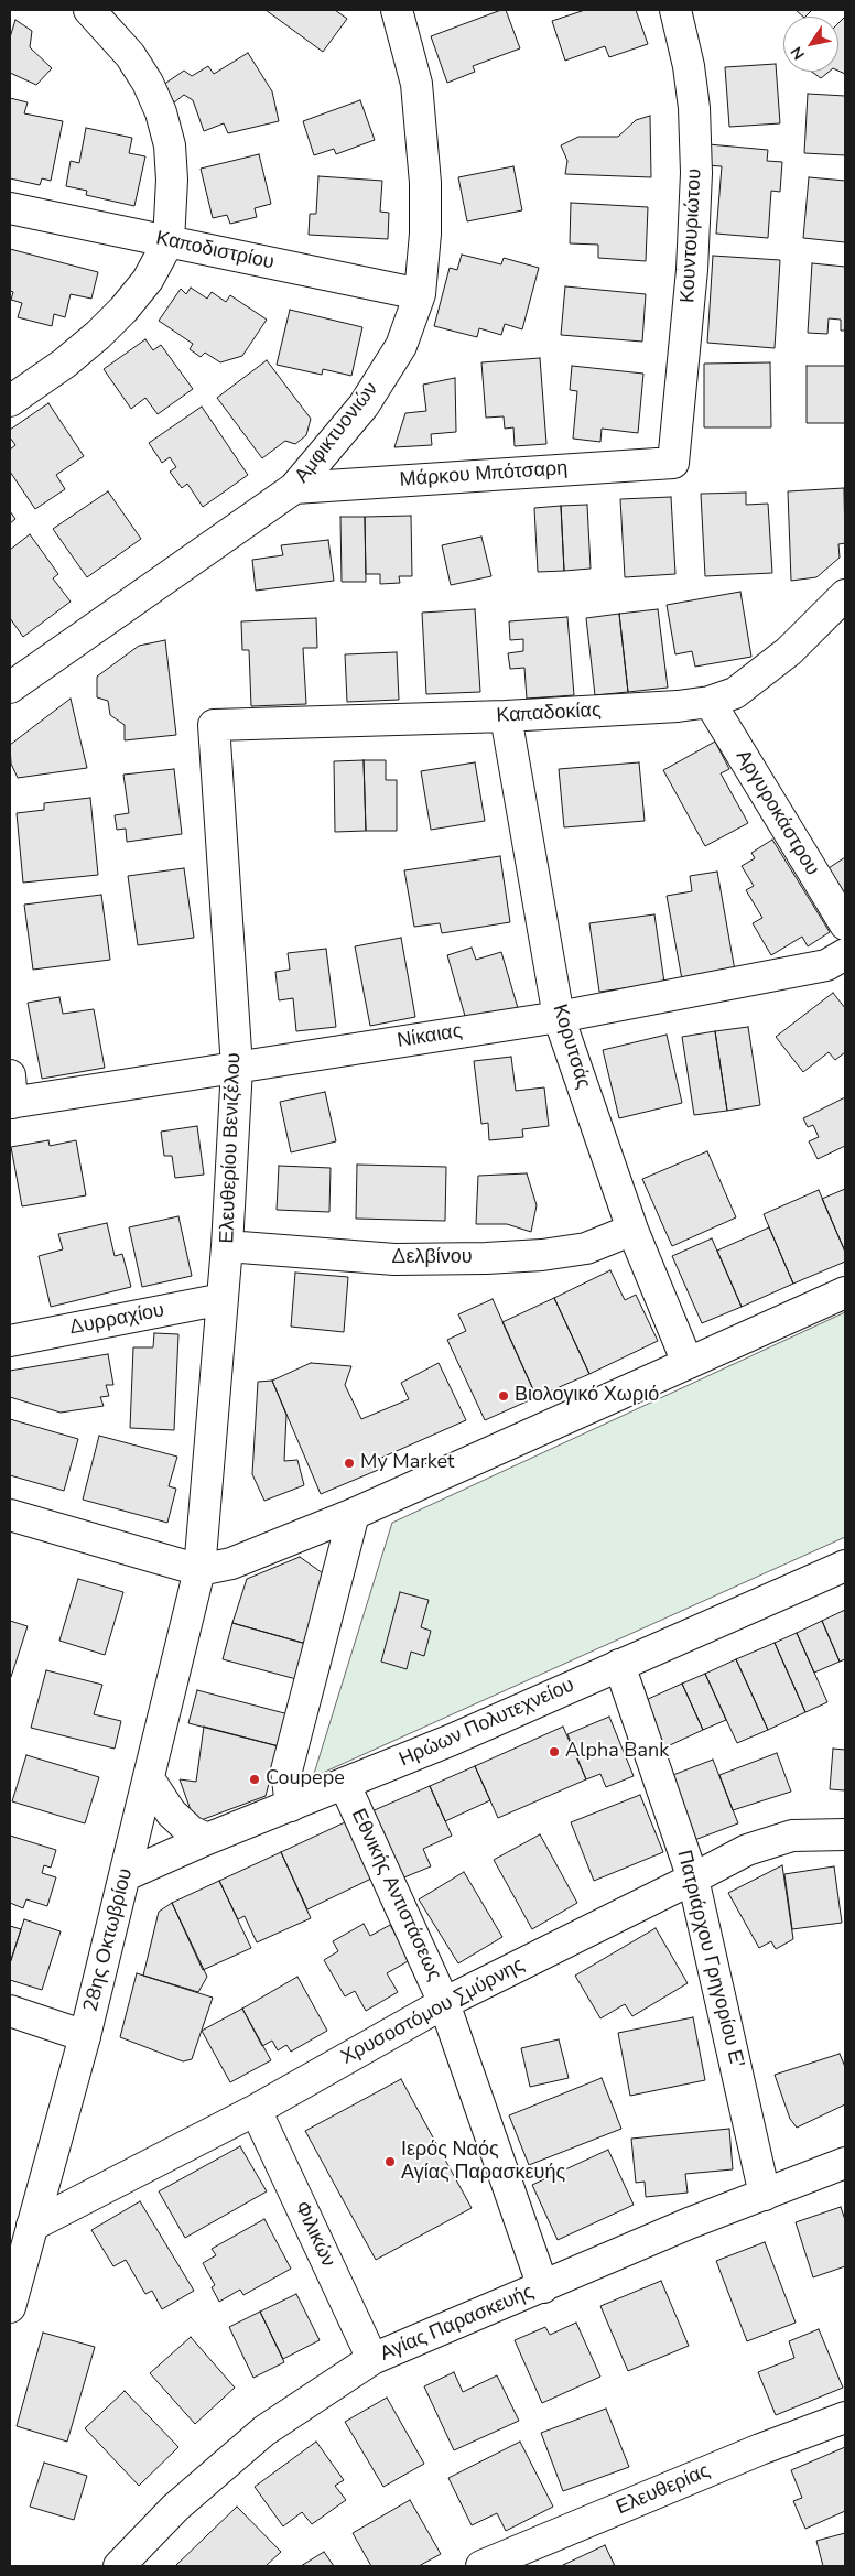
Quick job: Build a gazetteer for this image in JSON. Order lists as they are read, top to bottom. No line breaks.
{"streets":{"street":["Κουντουριώτου","Καποδιστρίου","Αμφικτυονιών","Μάρκου Μπότσαρη","Καπαδοκίας","Αργυροκάστρου","Νίκαιας","Κορυτσάς","Ελευθερίου Βενιζέλου","Δελβίνου","Δυρραχίου","Ηρώων Πολυτεχνείου","Εθνικής Αντιστάσεως","28ης Οκτωβρίου","Πατριάρχου Γρηγορίου Ε'","Χρυσοστόμου Σμύρνης","Φιλικών","Αγίας Παρασκευής","Ελευθερίας"]},"crossings":[["Κουντουριώτου","Μάρκου Μπότσαρη"],["Καποδιστρίου","Αμφικτυονιών"],["Αμφικτυονιών","Μάρκου Μπότσαρη"],["Καπαδοκίας","Αργυροκάστρου"],["Καπαδοκίας","Κορυτσάς"],["Καπαδοκίας","Ελευθερίου Βενιζέλου"],["Νίκαιας","Κορυτσάς"],["Νίκαιας","Ελευθερίου Βενιζέλου"],["Κορυτσάς","Δελβίνου"],["Ελευθερίου Βενιζέλου","Δελβίνου"],["Ελευθερίου Βενιζέλου","Δυρραχίου"],["Ελευθερίου Βενιζέλου","28ης Οκτωβρίου"],["Ηρώων Πολυτεχνείου","Εθνικής Αντιστάσεως"],["Ηρώων Πολυτεχνείου","28ης Οκτωβρίου"],["Ηρώων Πολυτεχνείου","Πατριάρχου Γρηγορίου Ε'"],["Εθνικής Αντιστάσεως","Χρυσοστόμου Σμύρνης"],["Εθνικής Αντιστάσεως","Αγίας Παρασκευής"],["28ης Οκτωβρίου","Χρυσοστόμου Σμύρνης"],["Πατριάρχου Γρηγορίου Ε'","Χρυσοστόμου Σμύρνης"],["Πατριάρχου Γρηγορίου Ε'","Αγίας Παρασκευής"],["Χρυσοστόμου Σμύρνης","Φιλικών"],["Φιλικών","Αγίας Παρασκευής"]],"places":["Βιολογικό Χωριό","My Market","Alpha Bank","Coupepe","Ιερός Ναός Αγίας Παρασκευής"],"north":"bottom left"}
